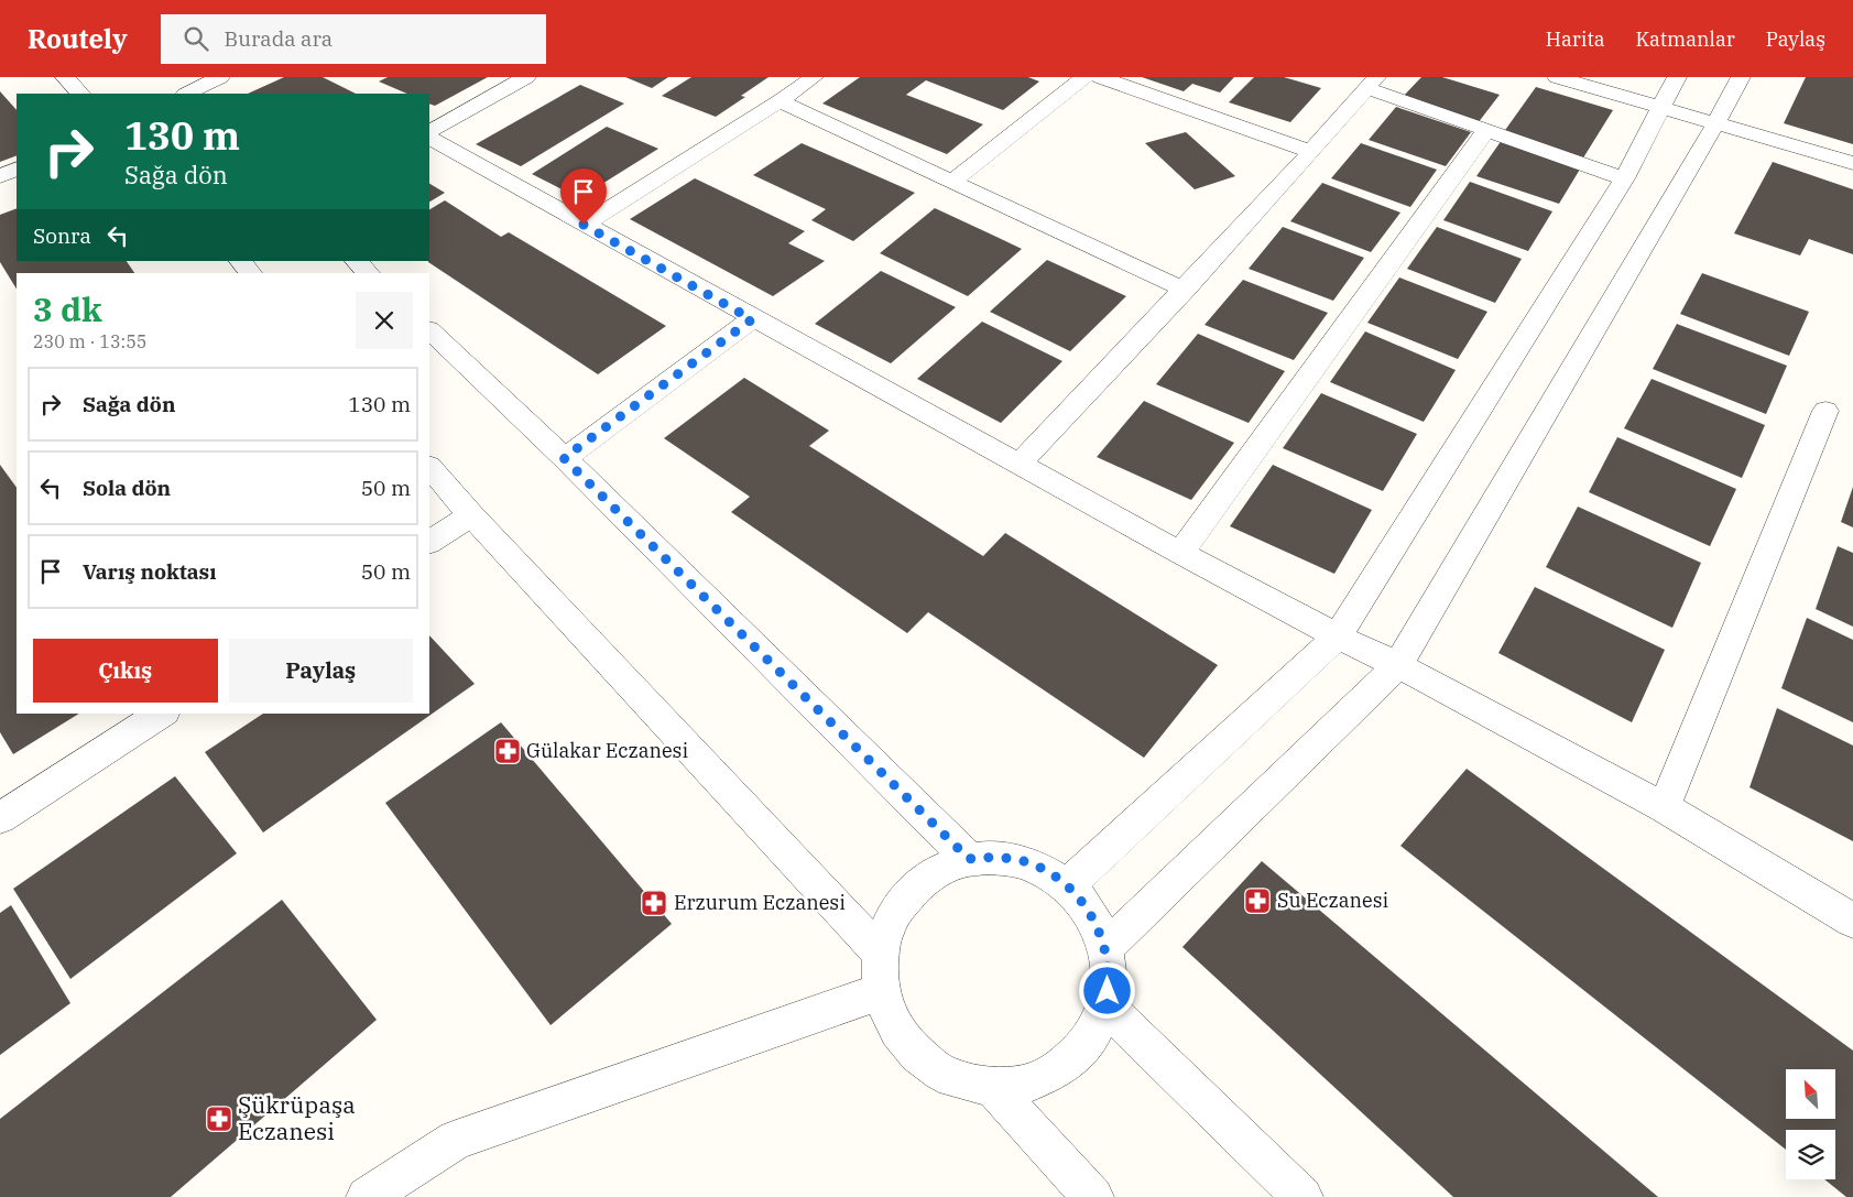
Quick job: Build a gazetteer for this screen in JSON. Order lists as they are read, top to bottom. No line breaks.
{"places":{"pharmacy":["Gülakar Eczanesi","Su Eczanesi","Erzurum Eczanesi","Şükrüpaşa Eczanesi"]},"north":"top left","page":{"header":"Routely","search":"Burada ara","nav":["Harita","Katmanlar","Paylaş"],"turn":["130 m","Sağa dön"],"then":"Sonra","heading":["3 dk","230 m · 13:55"],"list":[{"name":"Sağa dön","value":"130 m"},{"name":"Sola dön","value":"50 m"},{"name":"Varış noktası","value":"50 m"}],"buttons":["Çıkış","Paylaş"]}}
